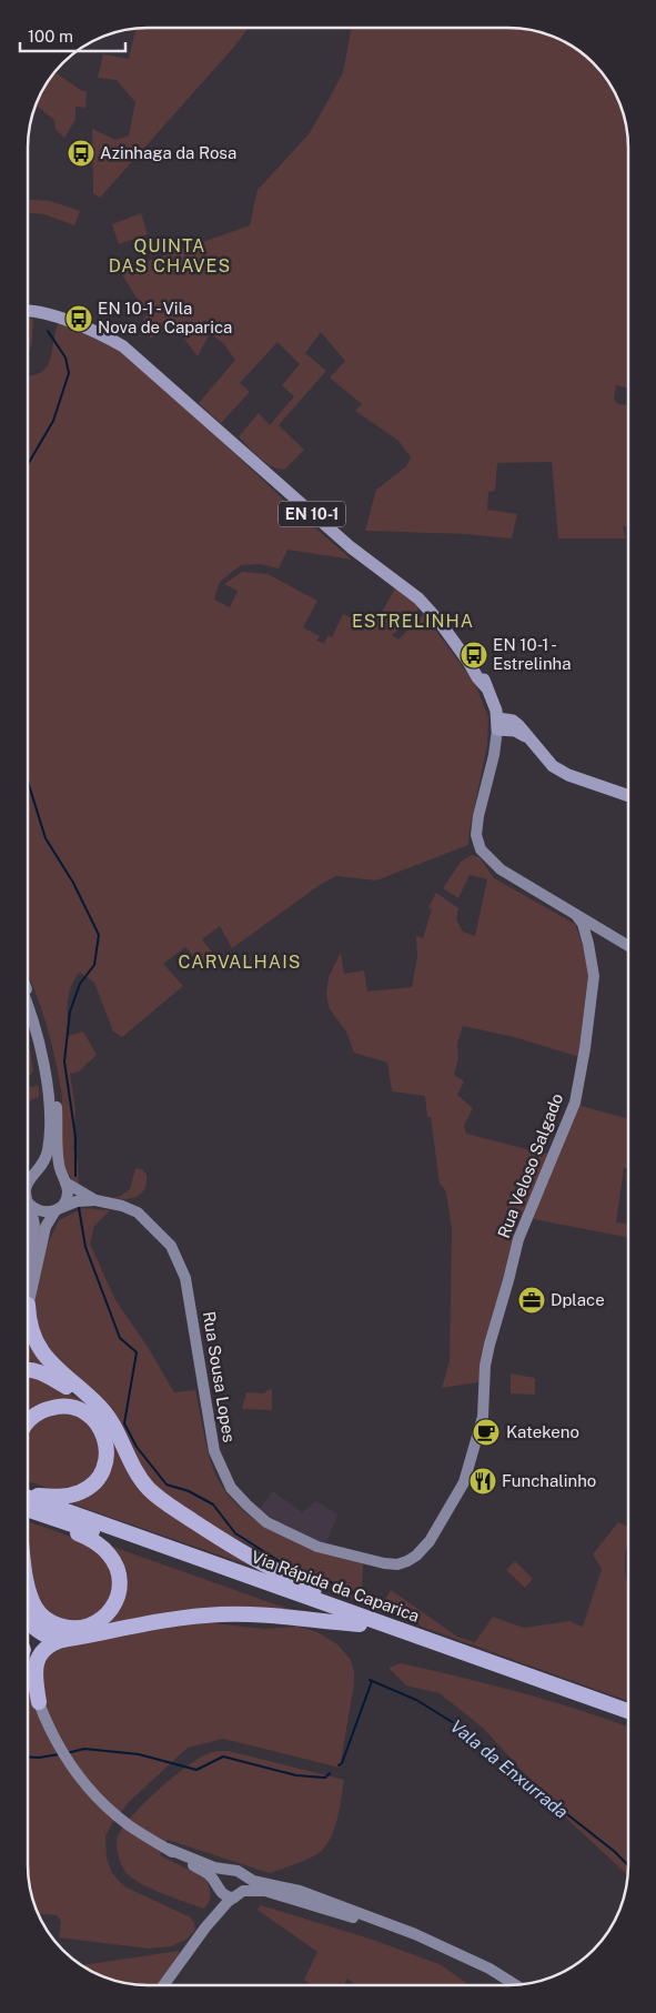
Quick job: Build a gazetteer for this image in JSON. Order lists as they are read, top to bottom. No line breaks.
{"streets":{"highway":["Via Rápida da Caparica"],"main road":["EN 10-1","Rua Veloso Salgado","Rua Sousa Lopes"]},"crossings":[["Rua Veloso Salgado","Rua Sousa Lopes"]],"districts":["QUINTA DAS CHAVES","ESTRELINHA","CARVALHAIS"],"water":["Vala da Enxurrada"],"places":{"bus stop":["Azinhaga da Rosa","EN 10-1 - Vila Nova de Caparica","EN 10-1 - Estrelinha"],"office":["Dplace"],"cafe":["Katekeno"],"restaurant":["Funchalinho"]},"scale_bar":"100 m"}
